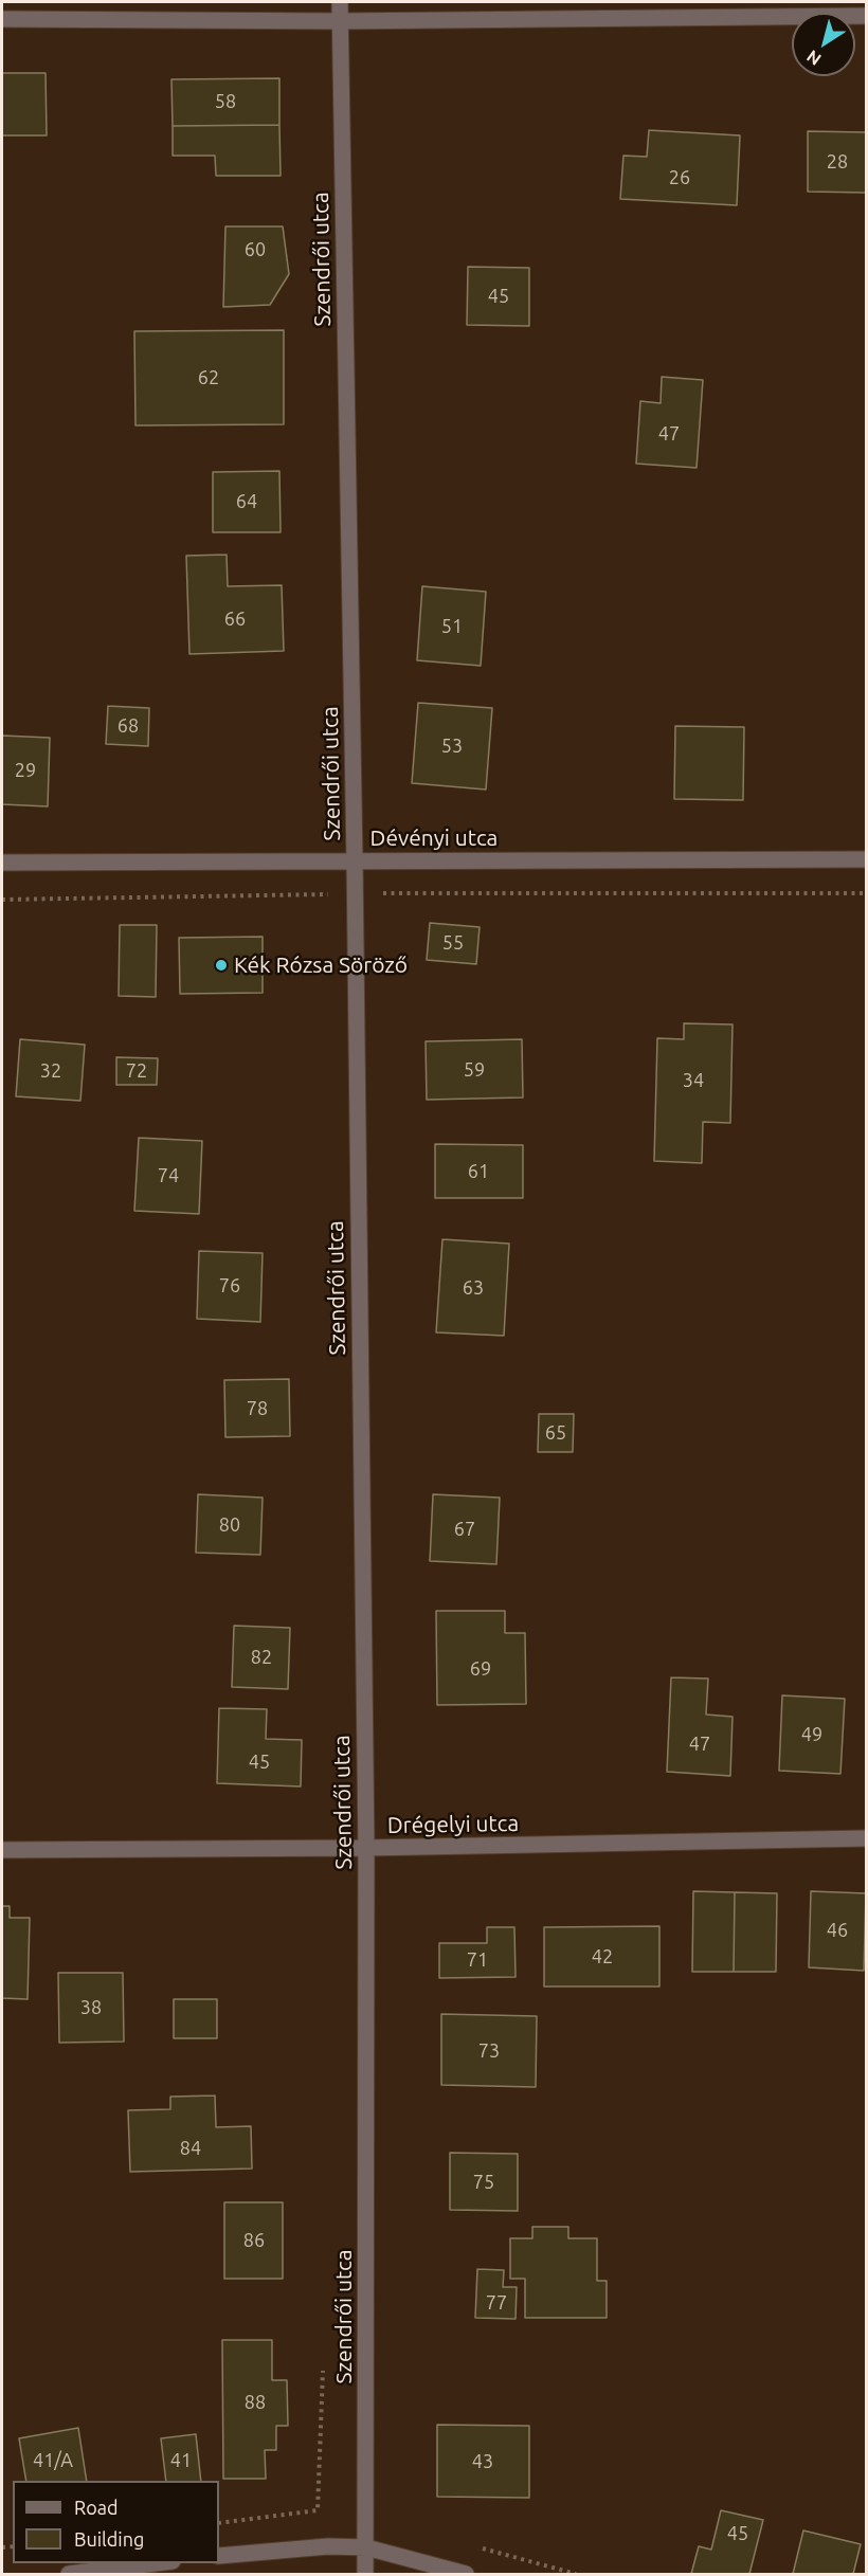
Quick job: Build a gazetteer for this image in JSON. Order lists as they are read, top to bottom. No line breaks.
{"streets":{"street":["Szendrői utca","Dévényi utca","Drégelyi utca"]},"crossings":[["Szendrői utca","Dévényi utca"],["Szendrői utca","Drégelyi utca"]],"places":["Kék Rózsa Söröző"],"house_numbers":["58","28","26","60","45","62","47","64","66","51","68","53","29","55","59","32","72","34","61","74","76","63","78","65","80","67","82","69","49","47","45","46","42","71","38","73","84","75","86","77","88","41/A","41","43","45"],"legend":["Road","Building"],"north":"bottom left"}
